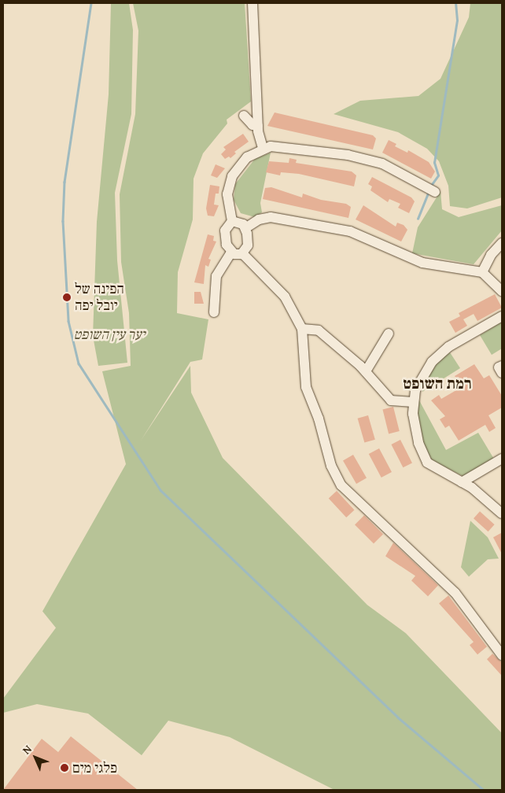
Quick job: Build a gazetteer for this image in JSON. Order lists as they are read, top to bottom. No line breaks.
{"districts":["רמת השופט"],"parks":["יער עין השופט"],"places":["הפינה של יובל יפה","פלגי מים"],"north":"top left"}
